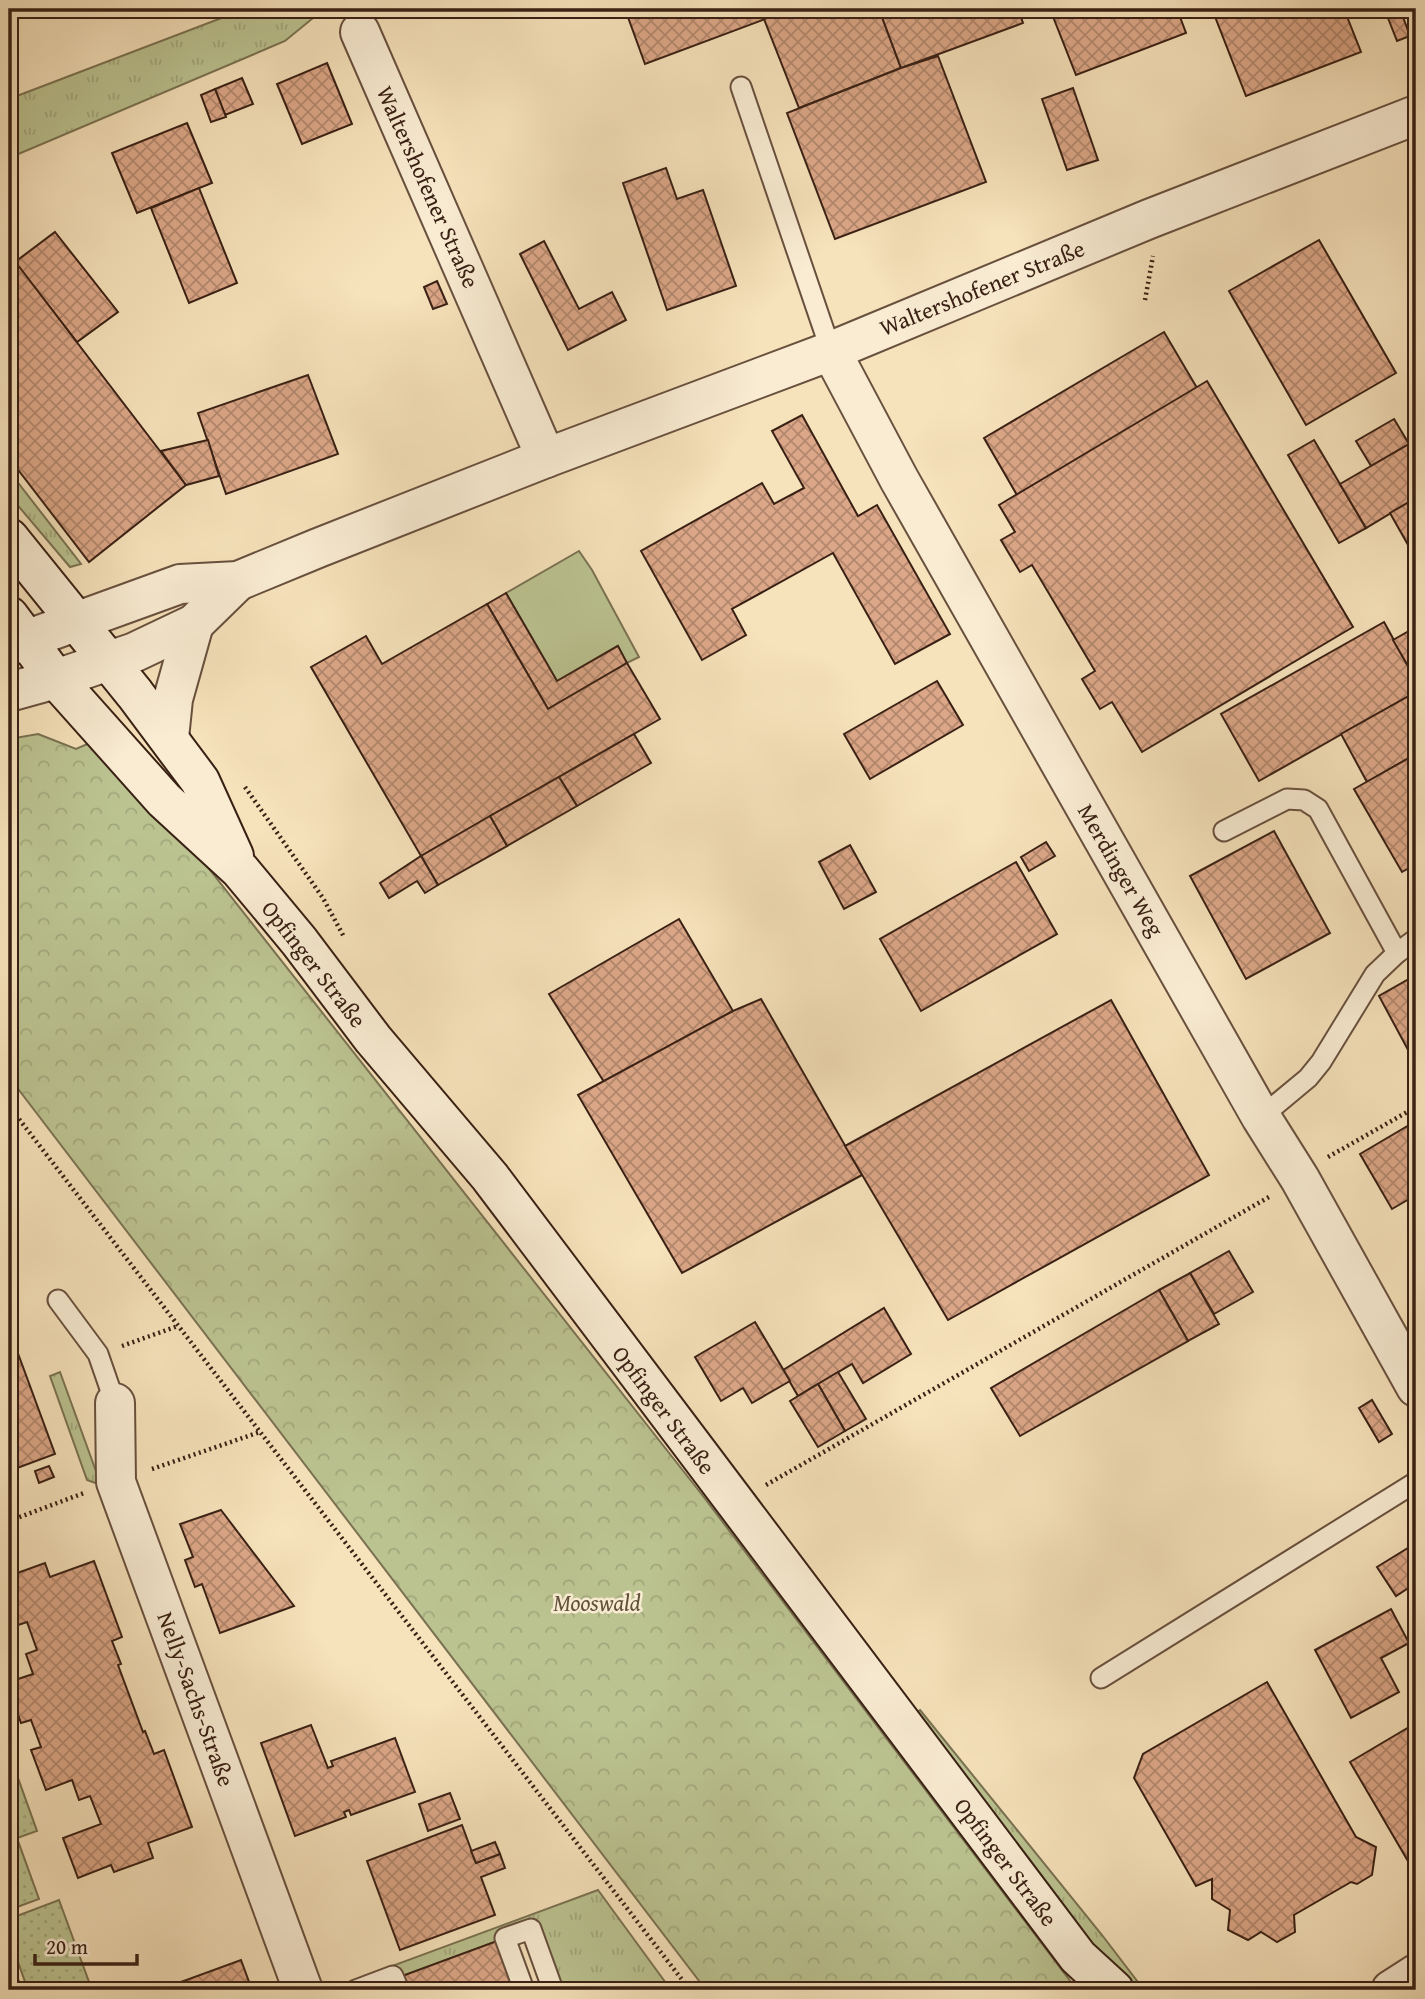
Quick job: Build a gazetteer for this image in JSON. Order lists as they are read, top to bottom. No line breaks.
{"streets":{"street":["Waltershofener Straße","Merdinger Weg","Opfinger Straße","Nelly-Sachs-Straße"]},"crossings":[["Waltershofener Straße","Merdinger Weg"],["Waltershofener Straße","Opfinger Straße"]],"parks":["Mooswald"],"scale_bar":"20 m"}
